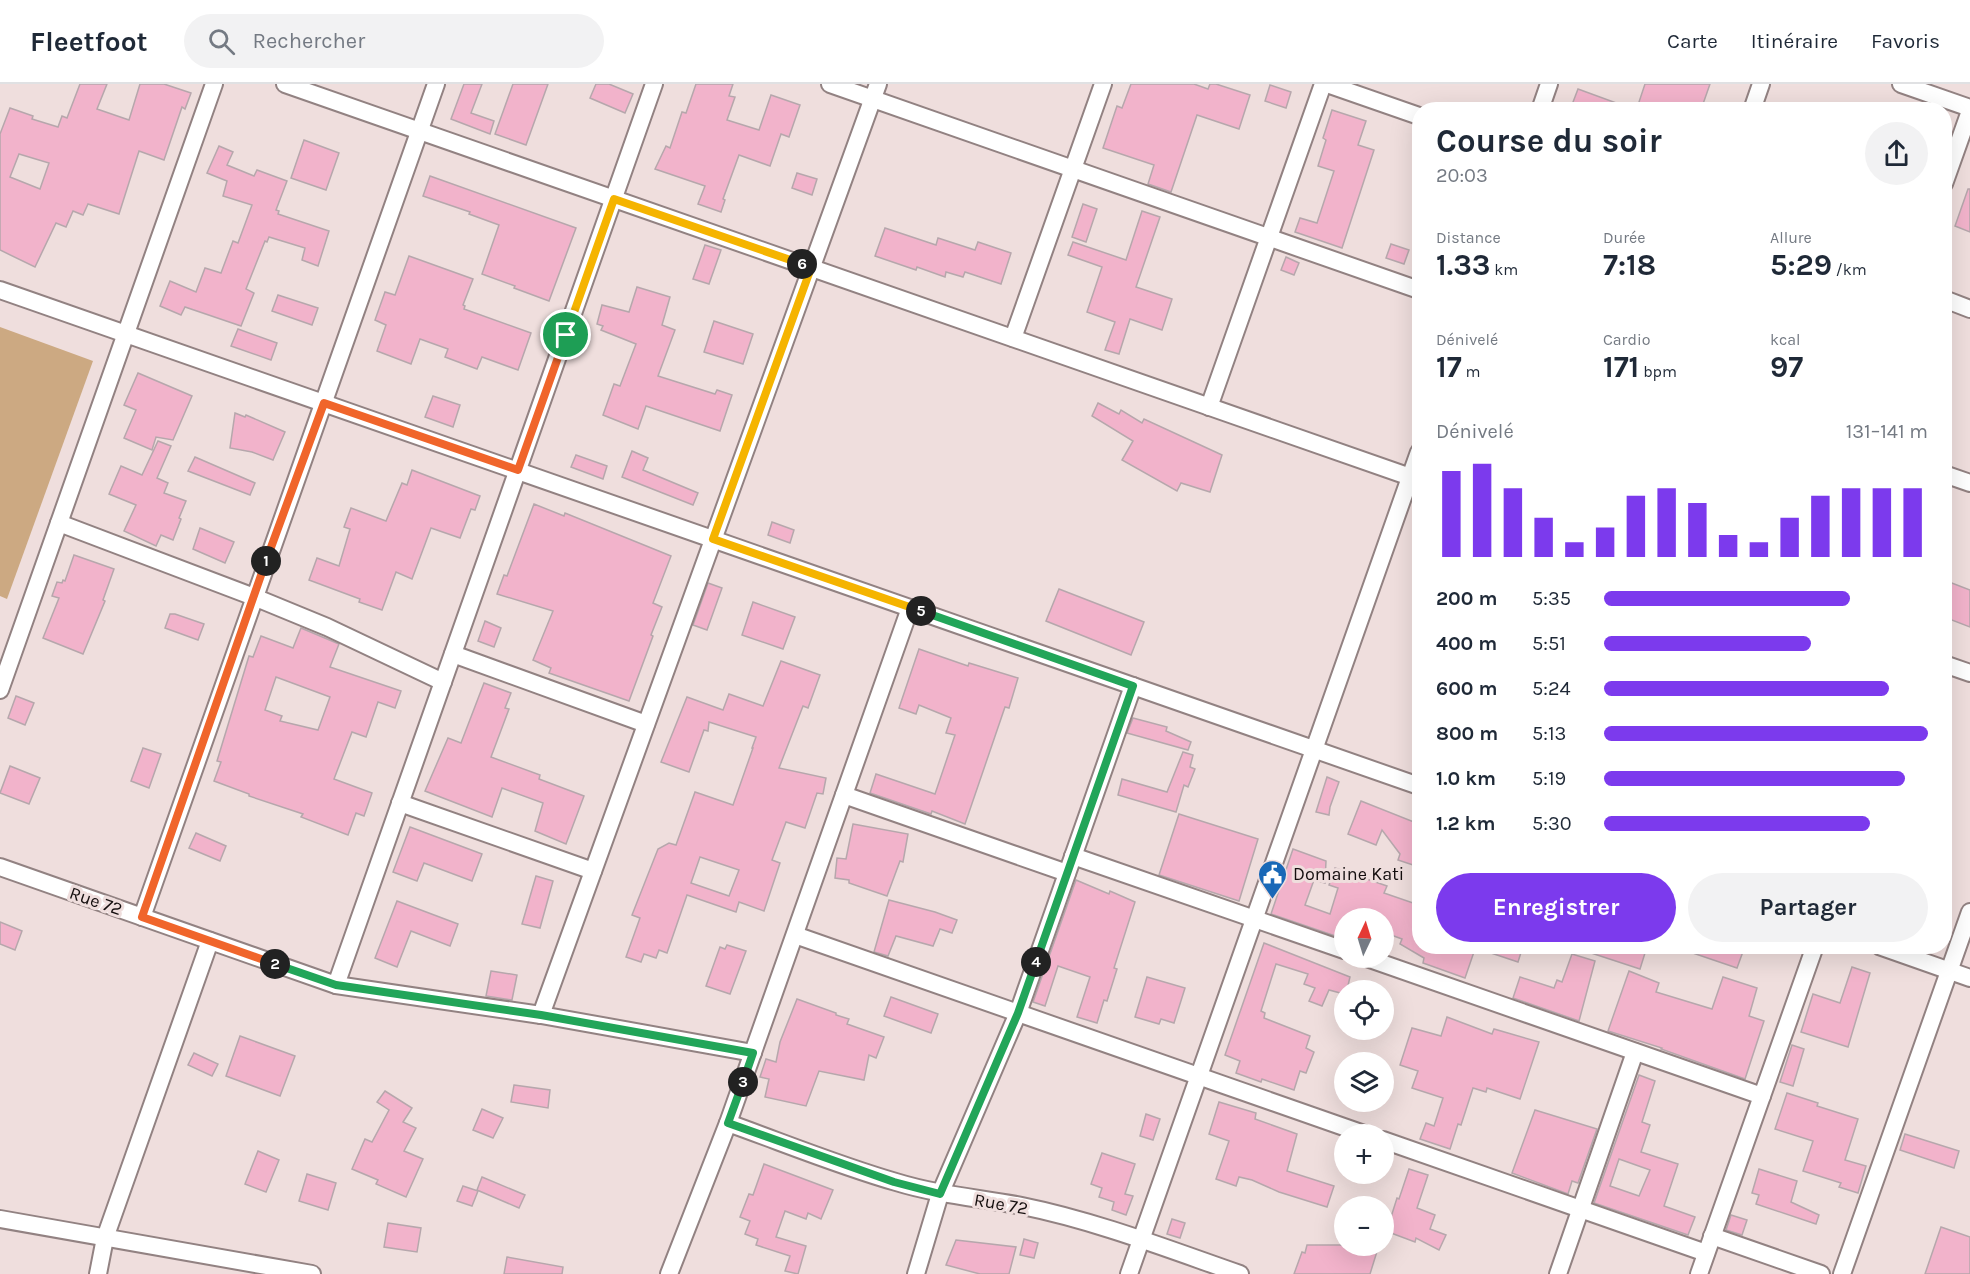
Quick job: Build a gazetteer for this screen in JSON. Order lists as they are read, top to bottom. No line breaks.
{"streets":{"street":["Rue 72"]},"places":{"public building":["Domaine Kati"]},"north":"top","page":{"header":"Fleetfoot","search":"Rechercher","nav":["Carte","Itinéraire","Favoris"],"heading":["Course du soir","20:03"],"stats":[["Distance","1.33 km"],["Durée","7:18"],["Allure","5:29 /km"],["Dénivelé","17 m"],["Cardio","171 bpm"],["kcal","97"]],"pins":["6","1","5","4","2","3"],"chart":["Dénivelé","131–141 m"],"list":[{"name":"200 m","note":"5:35"},{"name":"400 m","note":"5:51"},{"name":"600 m","note":"5:24"},{"name":"800 m","note":"5:13"},{"name":"1.0 km","note":"5:19"},{"name":"1.2 km","note":"5:30"}],"buttons":["Enregistrer","Partager"],"map_buttons":["+","−"]}}
